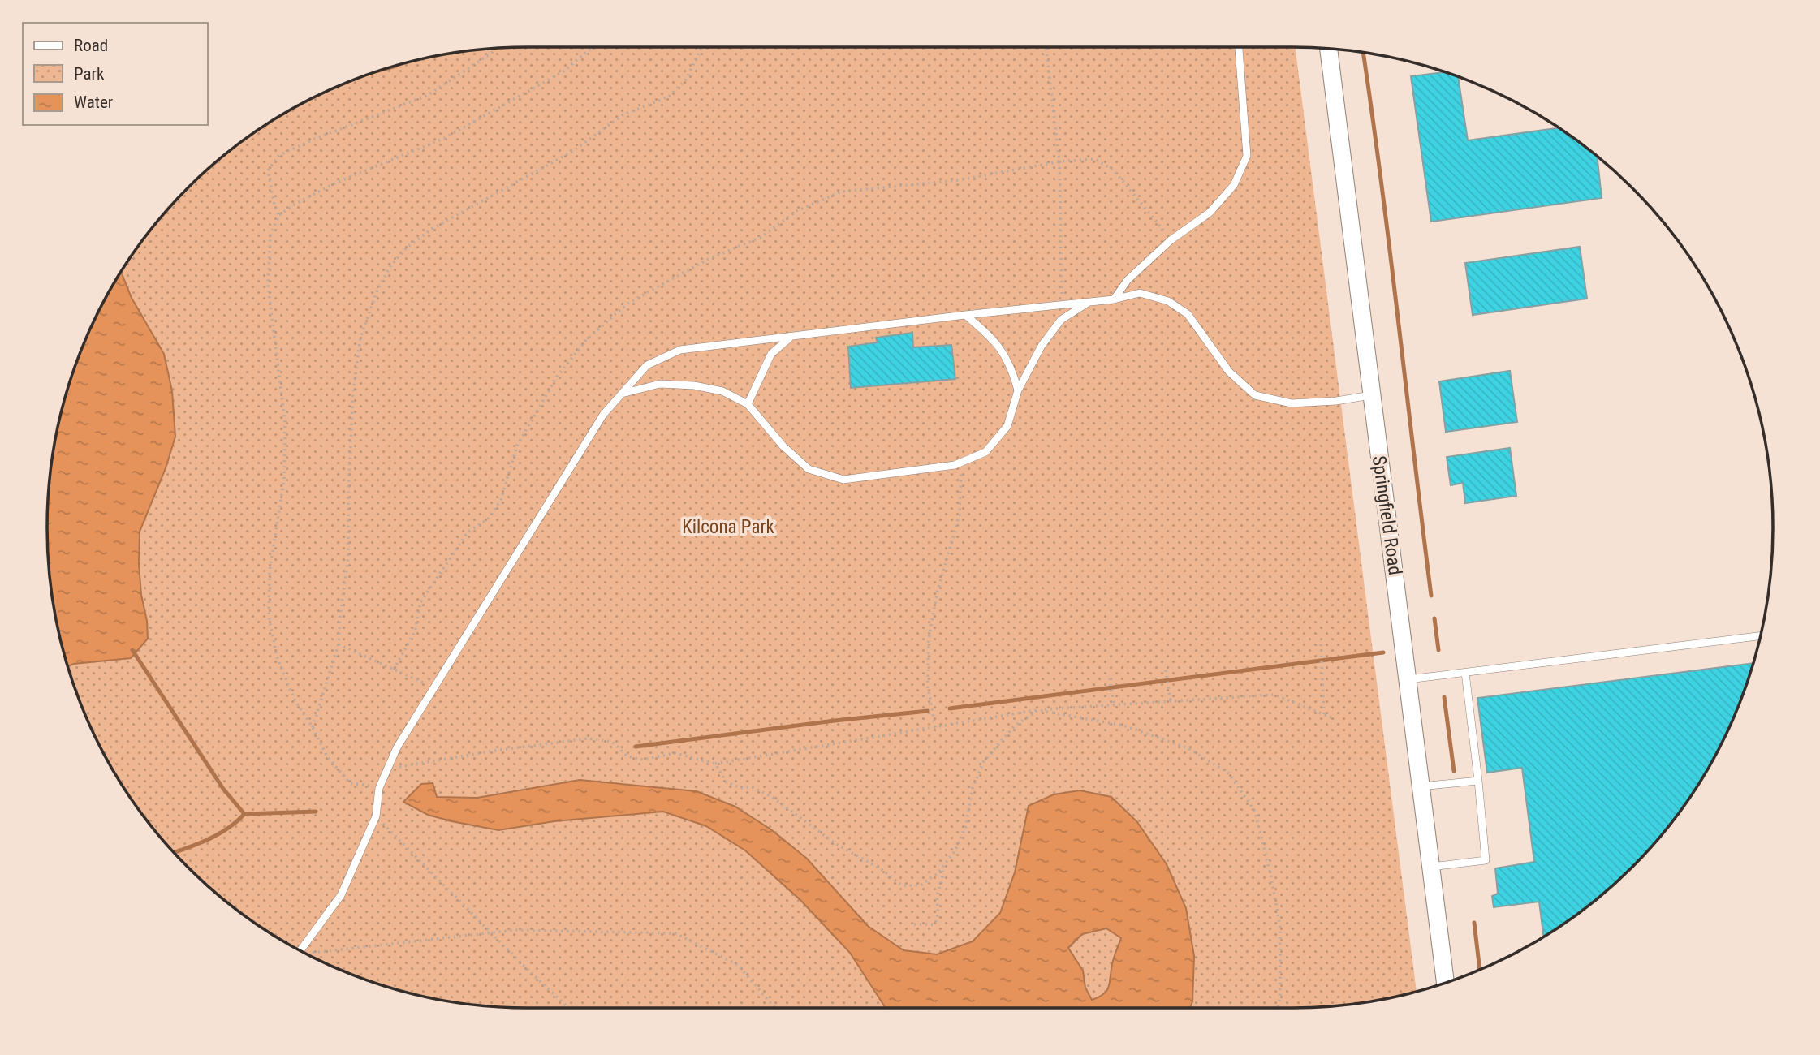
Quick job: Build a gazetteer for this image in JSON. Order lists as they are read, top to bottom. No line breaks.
{"streets":{"street":["Springfield Road"]},"parks":["Kilcona Park"],"legend":["Road","Park","Water"]}
